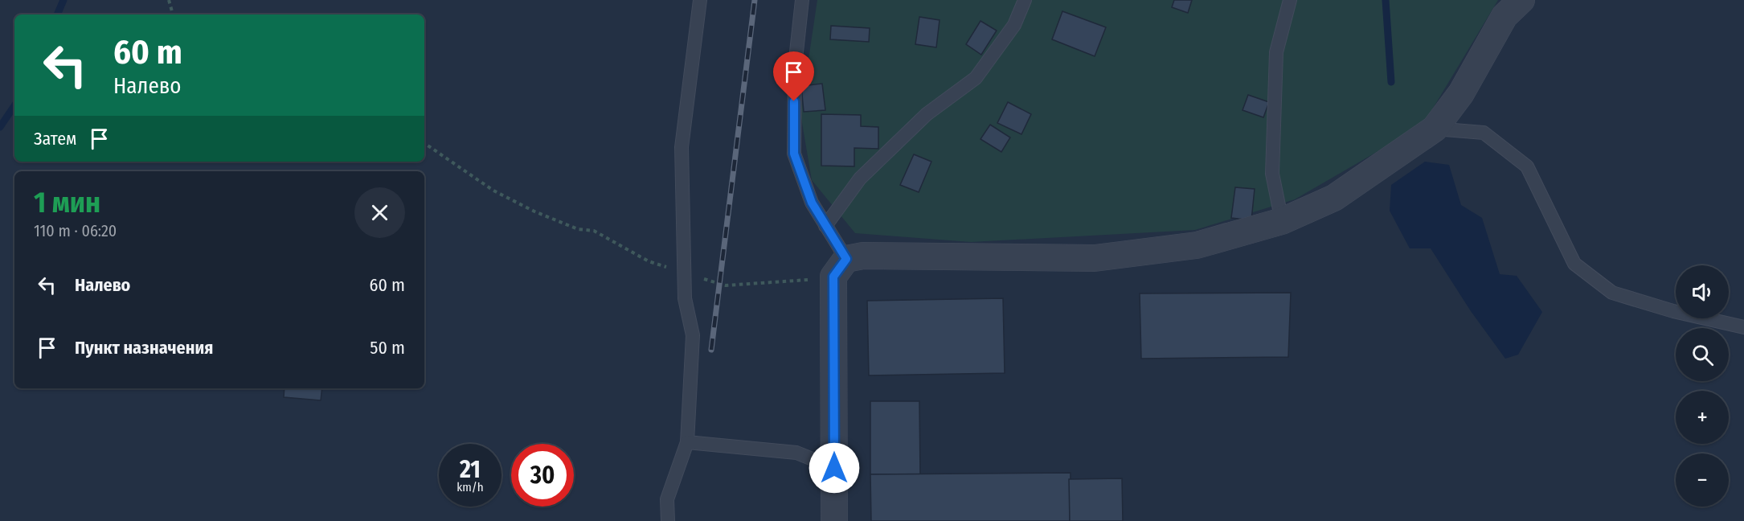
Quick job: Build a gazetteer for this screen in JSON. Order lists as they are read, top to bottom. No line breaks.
{"page":{"turn":["60 m","Налево"],"then":"Затем","heading":["1 мин","110 m · 06:20"],"list":[{"name":"Налево","value":"60 m"},{"name":"Пункт назначения","value":"50 m"}],"map_buttons":["+","−"],"speed":"21 km/h","limit":"30"}}
